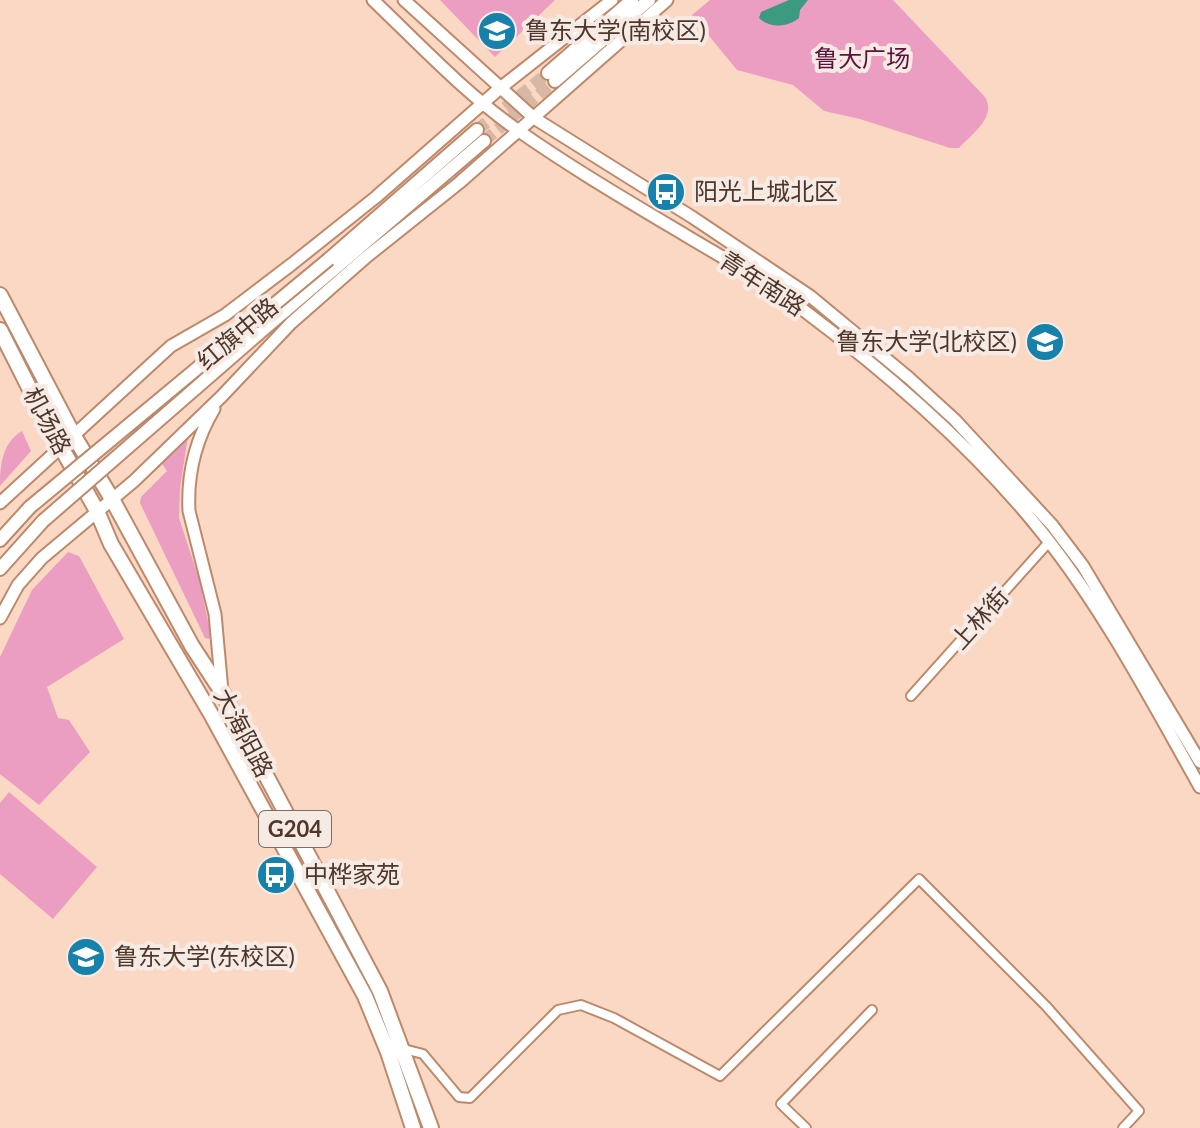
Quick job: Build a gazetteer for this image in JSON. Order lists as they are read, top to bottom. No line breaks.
{"streets":{"highway":["机场路","大海阳路","G204"],"main road":["青年南路","红旗中路"],"street":["上林街"]},"crossings":[["青年南路","上林街"],["机场路","大海阳路"]],"parks":["鲁大广场"],"places":{"school or university":["鲁东大学(南校区)","鲁东大学(北校区)","鲁东大学(东校区)"],"bus stop":["阳光上城北区","中桦家苑"]}}
